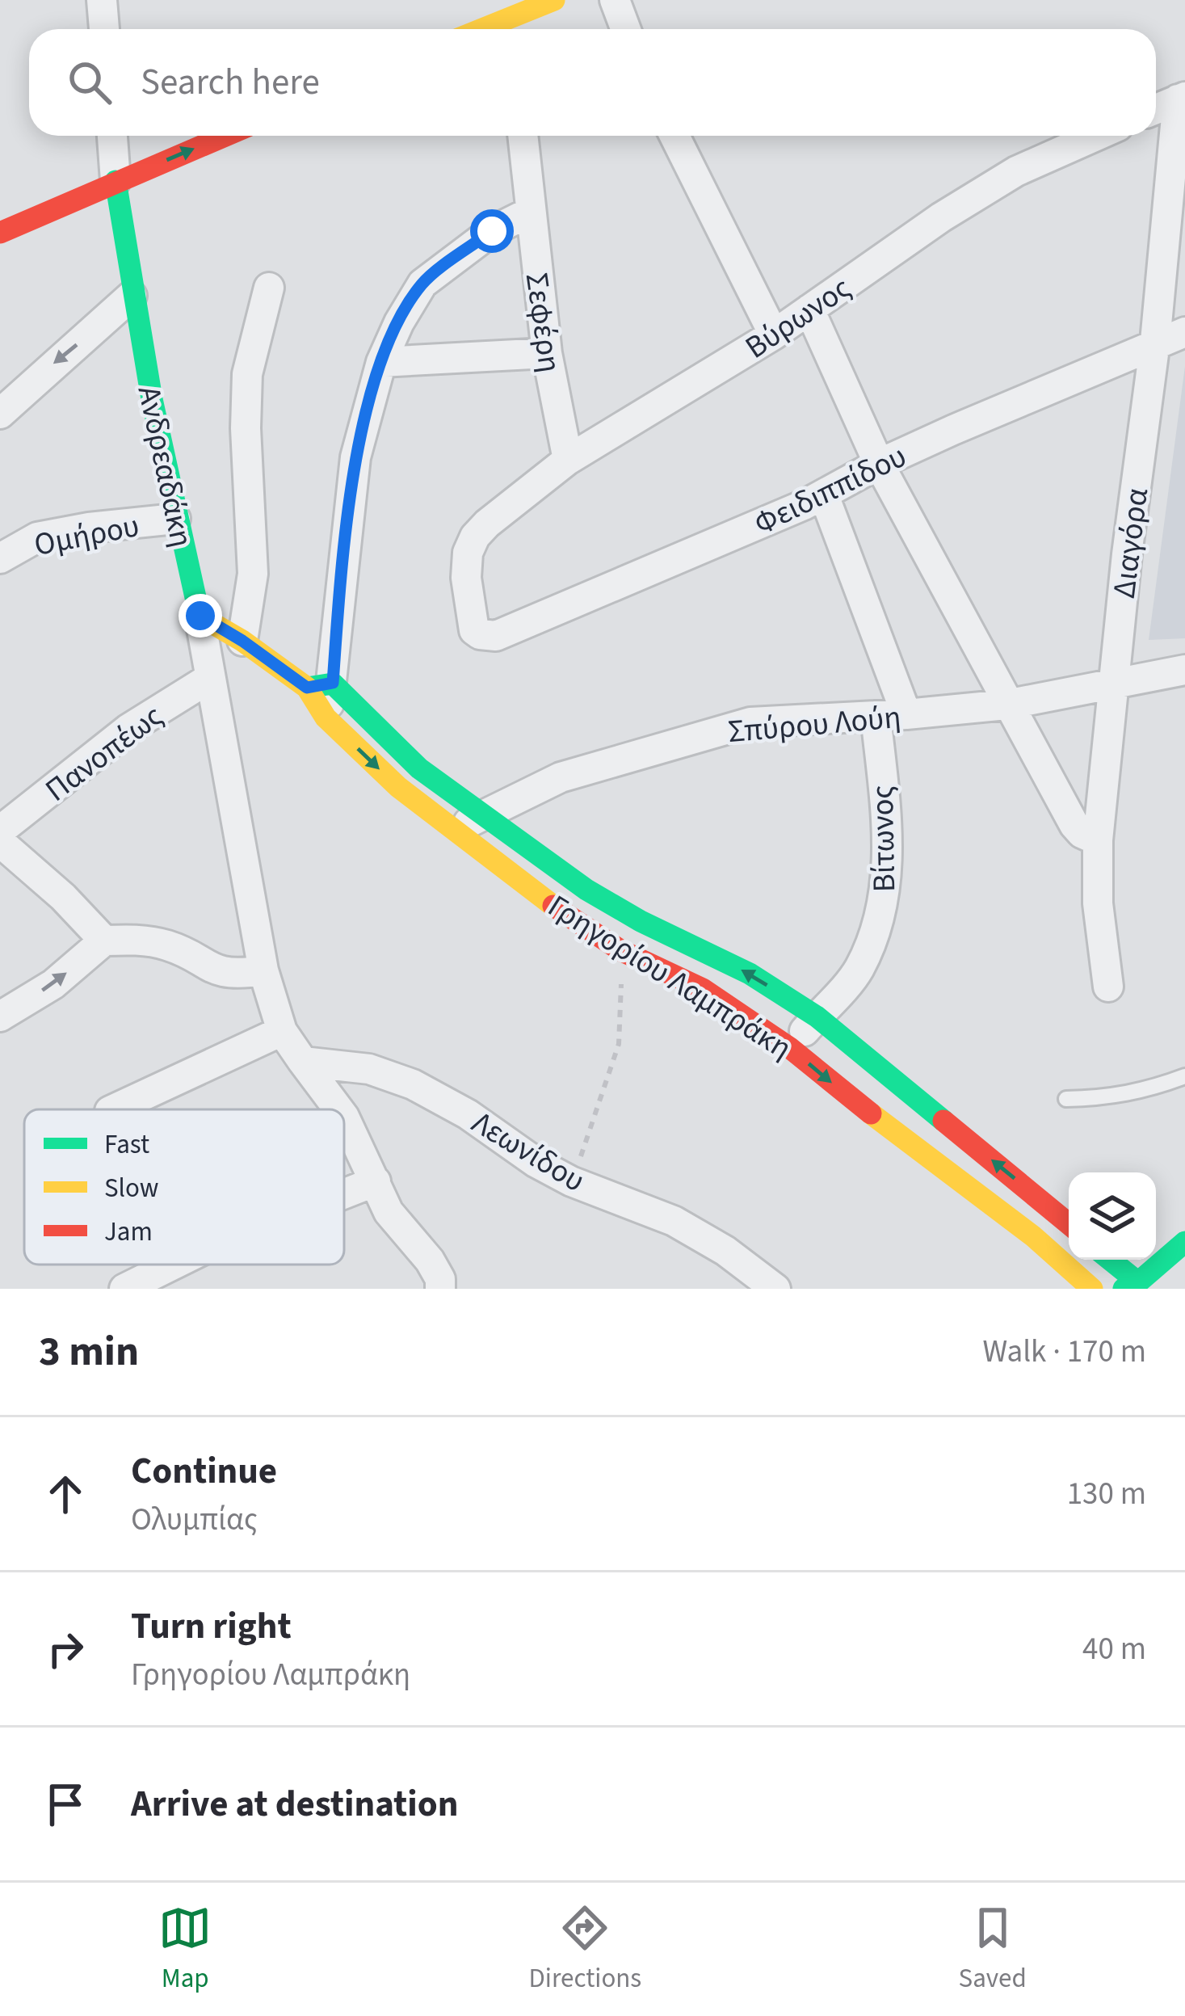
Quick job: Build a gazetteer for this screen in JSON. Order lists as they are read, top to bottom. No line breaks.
{"streets":{"street":["Βύρωνος","Σεφέρη","Ανδρεαδάκη","Φειδιππίδου","Ομήρου","Διαγόρα","Σπύρου Λούη","Πανοπέως","Βίτωνος","Γρηγορίου Λαμπράκη","Λεωνίδου"]},"crossings":[["Βύρωνος","Σεφέρη"],["Βύρωνος","Φειδιππίδου"],["Ανδρεαδάκη","Ομήρου"],["Ανδρεαδάκη","Πανοπέως"],["Ανδρεαδάκη","Γρηγορίου Λαμπράκη"],["Φειδιππίδου","Διαγόρα"],["Διαγόρα","Σπύρου Λούη"],["Σπύρου Λούη","Βίτωνος"],["Σπύρου Λούη","Γρηγορίου Λαμπράκη"],["Βίτωνος","Γρηγορίου Λαμπράκη"]],"legend":["Fast","Slow","Jam"],"page":{"search":"Search here","heading":["3 min","Walk · 170 m"],"list":[["Continue","Ολυμπίας","130 m"],["Turn right","Γρηγορίου Λαμπράκη","40 m"],"Arrive at destination"],"nav":["Map","Directions","Saved"]}}
